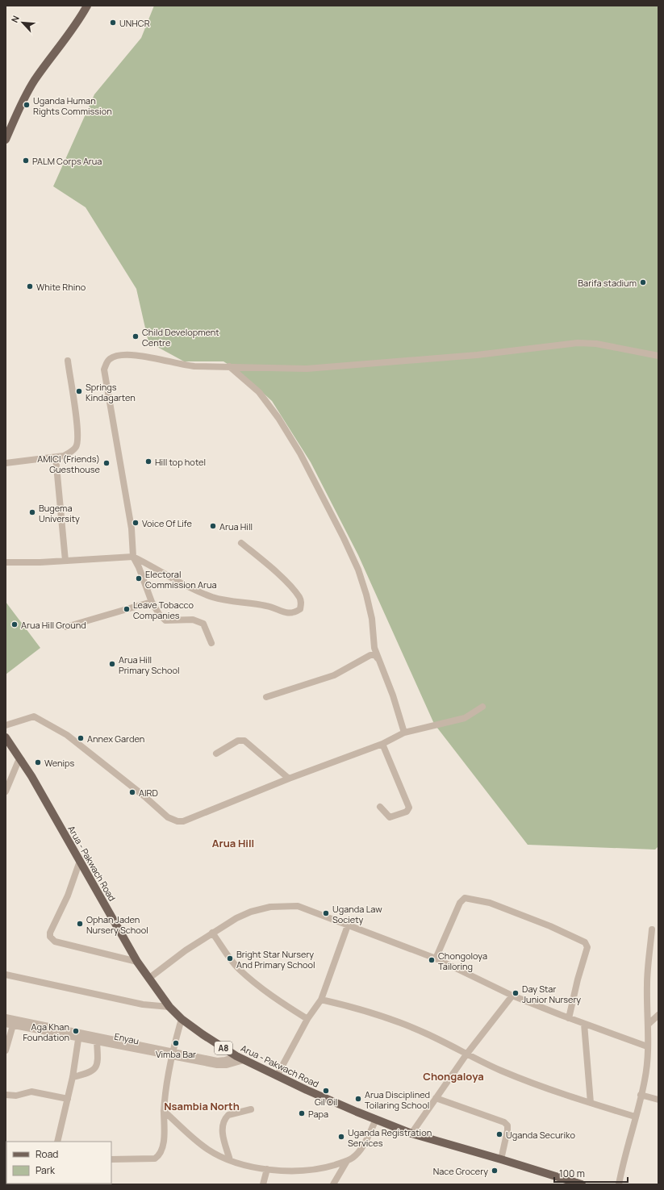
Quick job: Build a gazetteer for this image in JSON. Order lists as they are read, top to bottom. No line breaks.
{"streets":{"main road":["Arua - Pakwach Road","A8"],"street":["Enyau"]},"crossings":[["Arua - Pakwach Road","Enyau"]],"districts":["Arua Hill","Chongaloya","Nsambia North"],"places":["UNHCR","Uganda Human Rights Commission","PALM Corps Arua","Barifa stadium","White Rhino","Child Development Centre","Springs Kindagarten","Hill top hotel","AMICI (Friends) Guesthouse","Bugema University","Voice Of Life","Arua Hill","Electoral Commission Arua","Leave Tobacco Companies","Arua Hill Ground","Arua Hill Primary School","Annex Garden","Wenips","AIRD","Uganda Law Society","Ophan Jaden Nursery School","Bright Star Nursery And Primary School","Chongoloya Tailoring","Day Star Junior Nursery","Aga Khan Foundation","Vimba Bar","Gil Oil","Arua Disciplined Toilaring School","Papa","Uganda Securiko","Uganda Registration Services","Nace Grocery"],"legend":["Road","Park"],"scale_bar":"100 m","north":"top left"}
